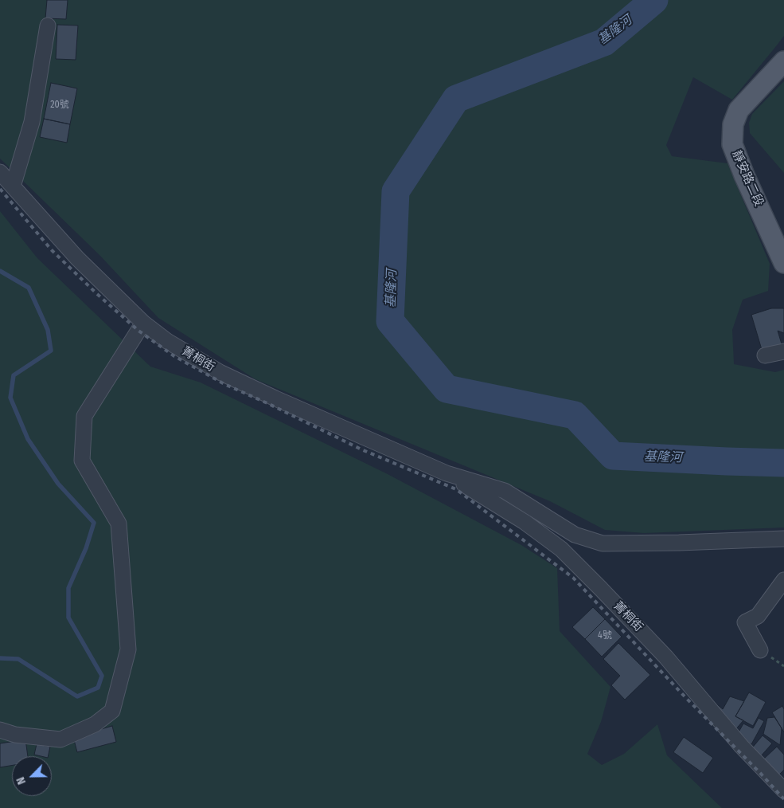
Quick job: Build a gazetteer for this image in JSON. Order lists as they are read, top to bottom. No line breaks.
{"streets":{"main road":["靜安路二段"],"street":["菁桐街"]},"water":["基隆河"],"house_numbers":["20號","4號"],"north":"bottom left"}
